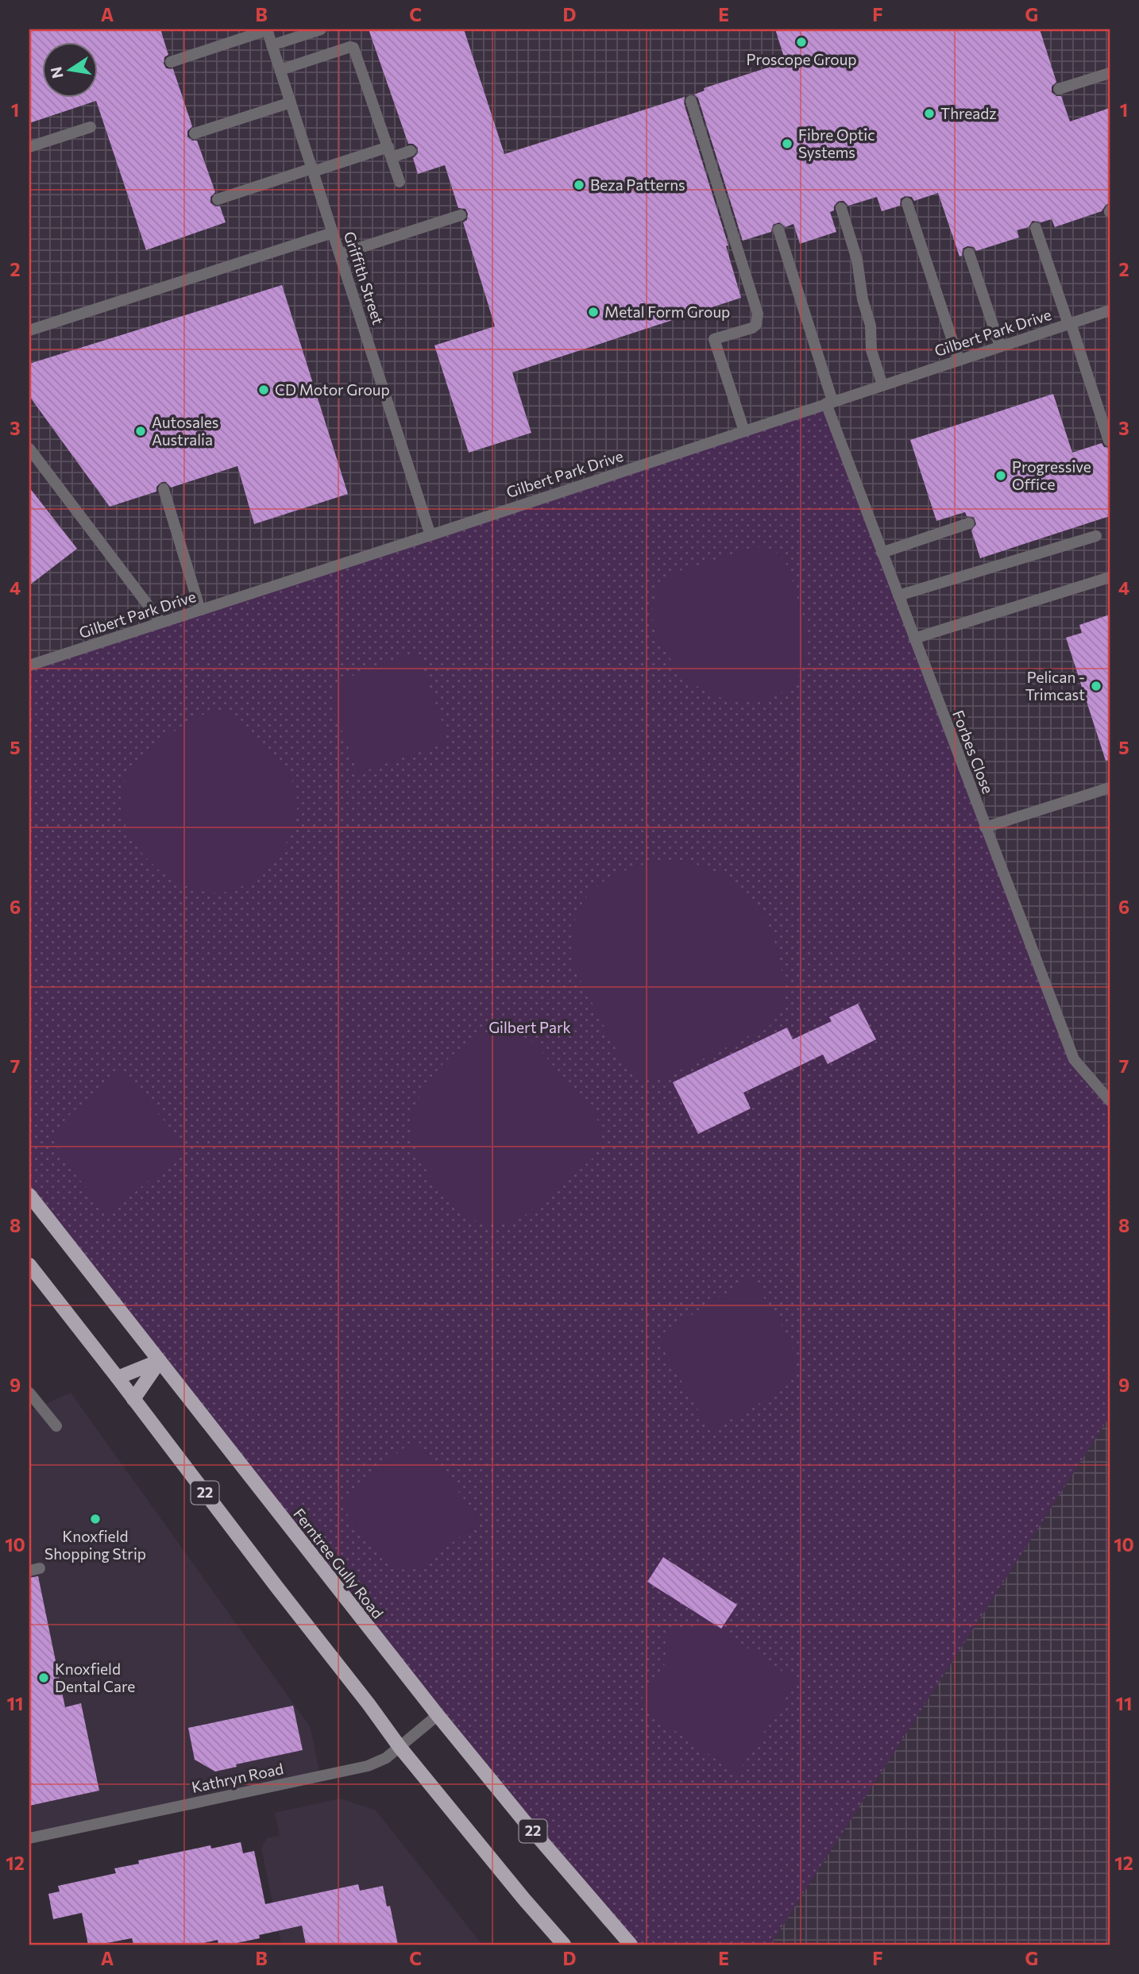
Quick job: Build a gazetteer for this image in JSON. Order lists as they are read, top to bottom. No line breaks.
{"streets":{"main road":["22","Ferntree Gully Road"],"street":["Griffith Street","Gilbert Park Drive","Forbes Close","Kathryn Road"]},"crossings":[["Griffith Street","Gilbert Park Drive"],["Gilbert Park Drive","Forbes Close"],["22","Kathryn Road"],["Ferntree Gully Road","Kathryn Road"]],"parks":["Gilbert Park"],"places":["Proscope Group","Threadz","Fibre Optic Systems","Beza Patterns","Metal Form Group","CD Motor Group","Autosales Australia","Progressive Office","Pelican - Trimcast","Knoxfield Shopping Strip","Knoxfield Dental Care"],"north":"left","grid":{"columns":["A","B","C","D","E","F","G"],"rows":["1","2","3","4","5","6","7","8","9","10","11","12"]}}
